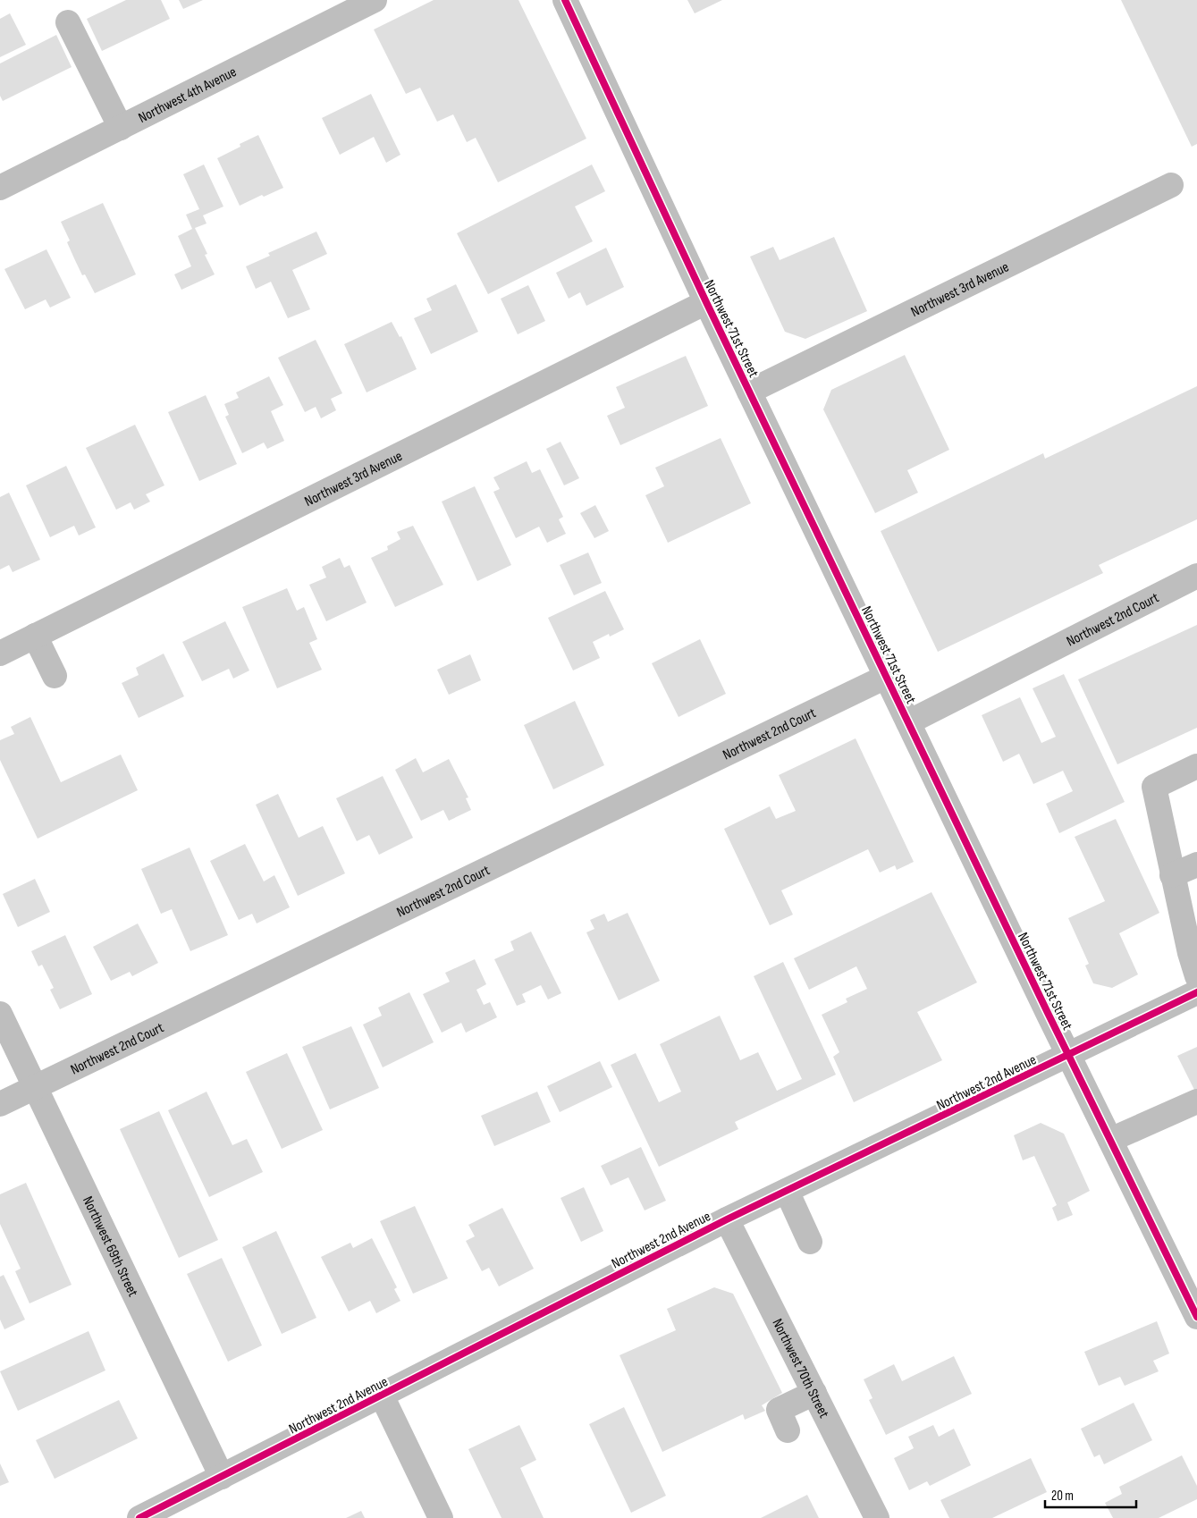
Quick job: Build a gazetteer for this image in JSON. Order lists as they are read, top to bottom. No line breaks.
{"streets":{"street":["Northwest 4th Avenue","Northwest 3rd Avenue","Northwest 71st Street","Northwest 2nd Court","Northwest 2nd Avenue","Northwest 69th Street","Northwest 70th Street"]},"crossings":[["Northwest 3rd Avenue","Northwest 71st Street"],["Northwest 71st Street","Northwest 2nd Court"],["Northwest 71st Street","Northwest 2nd Avenue"],["Northwest 2nd Court","Northwest 69th Street"],["Northwest 2nd Avenue","Northwest 69th Street"],["Northwest 2nd Avenue","Northwest 70th Street"]],"scale_bar":"20 m"}
